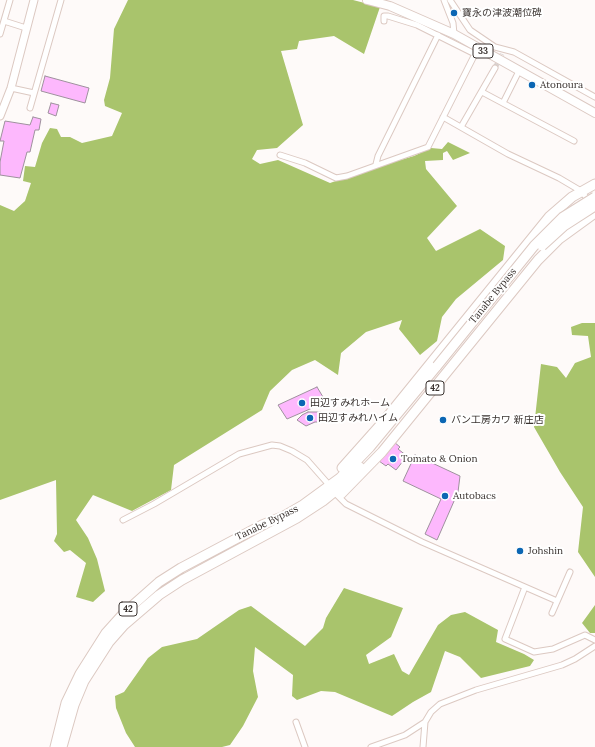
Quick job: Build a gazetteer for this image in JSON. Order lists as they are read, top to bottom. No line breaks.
{"streets":{"highway":["Tanabe Bypass","42"],"main road":["33"]},"crossings":[["Tanabe Bypass","42"]],"places":["寶永の津波潮位碑","Atonoura","田辺すみれホーム","田辺すみれハイム","パン工房カワ 新庄店","Tomato & Onion","Autobacs","Johshin"]}
